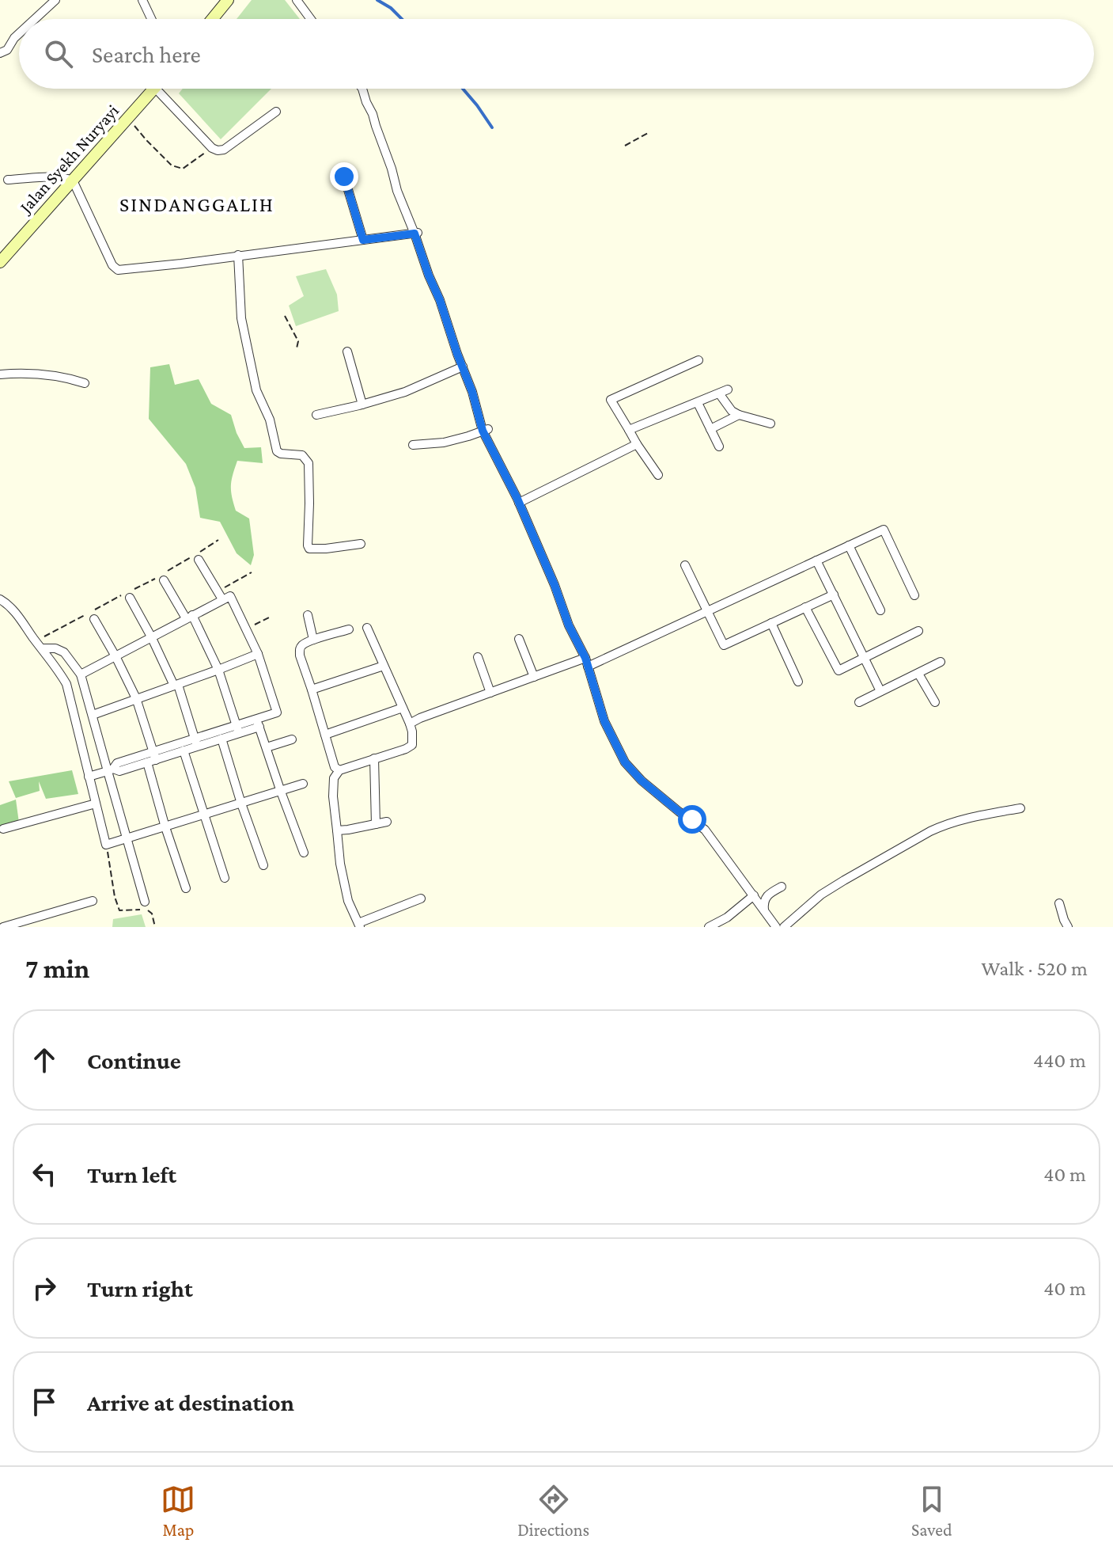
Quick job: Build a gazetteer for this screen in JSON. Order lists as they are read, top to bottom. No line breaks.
{"streets":{"main road":["Jalan Syekh Nuryayi"]},"districts":["SINDANGGALIH"],"page":{"search":"Search here","heading":["7 min","Walk · 520 m"],"list":[["Continue","440 m"],["Turn left","40 m"],["Turn right","40 m"],"Arrive at destination"],"nav":["Map","Directions","Saved"]}}
